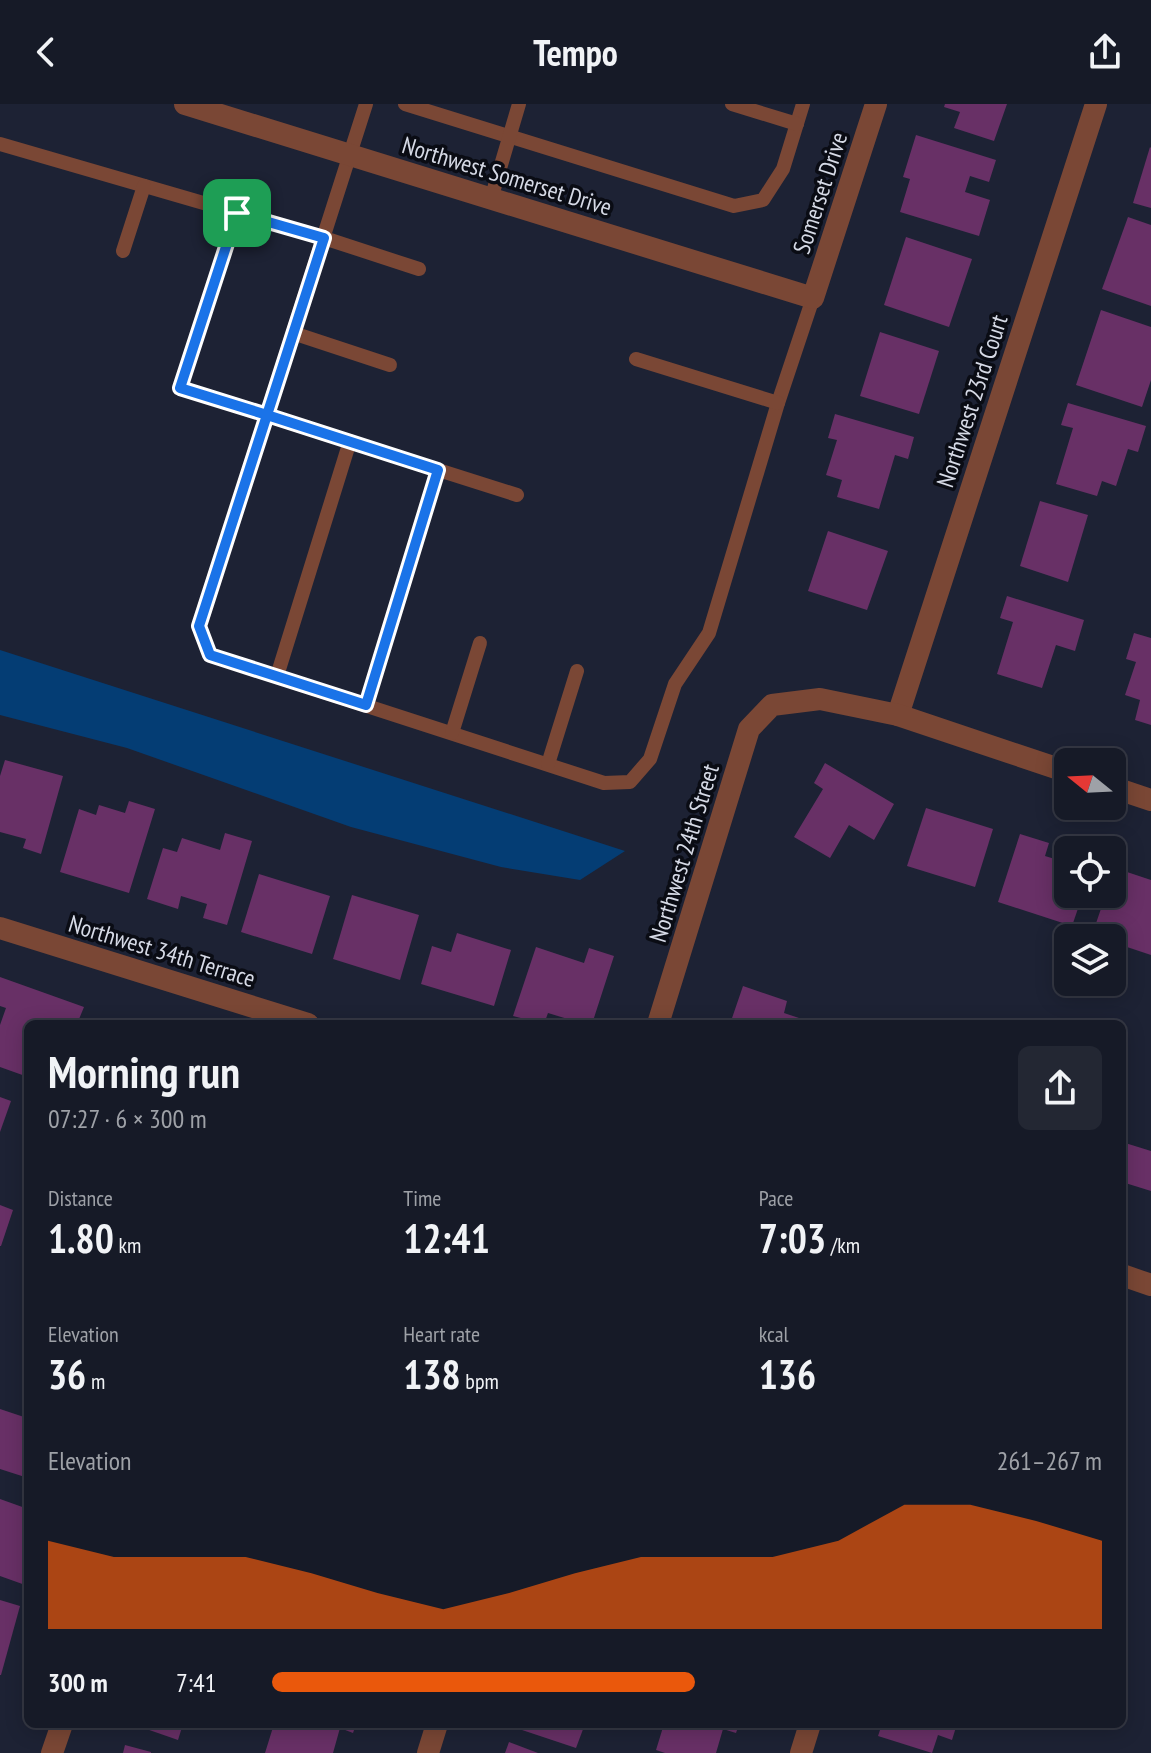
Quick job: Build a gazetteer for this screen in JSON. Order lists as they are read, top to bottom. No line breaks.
{"streets":{"street":["Northwest Somerset Drive","Somerset Drive","Northwest 23rd Court","Northwest 24th Street","Northwest 34th Terrace"]},"crossings":[["Northwest Somerset Drive","Somerset Drive"],["Northwest 23rd Court","Northwest 24th Street"]],"north":"left","page":{"header":"Tempo","heading":["Morning run","07:27 · 6 × 300 m"],"stats":[["Distance","1.80 km"],["Time","12:41"],["Pace","7:03 /km"],["Elevation","36 m"],["Heart rate","138 bpm"],["kcal","136"]],"chart":["Elevation","261–267 m"],"list":[{"name":"300 m","note":"7:41"}]}}
